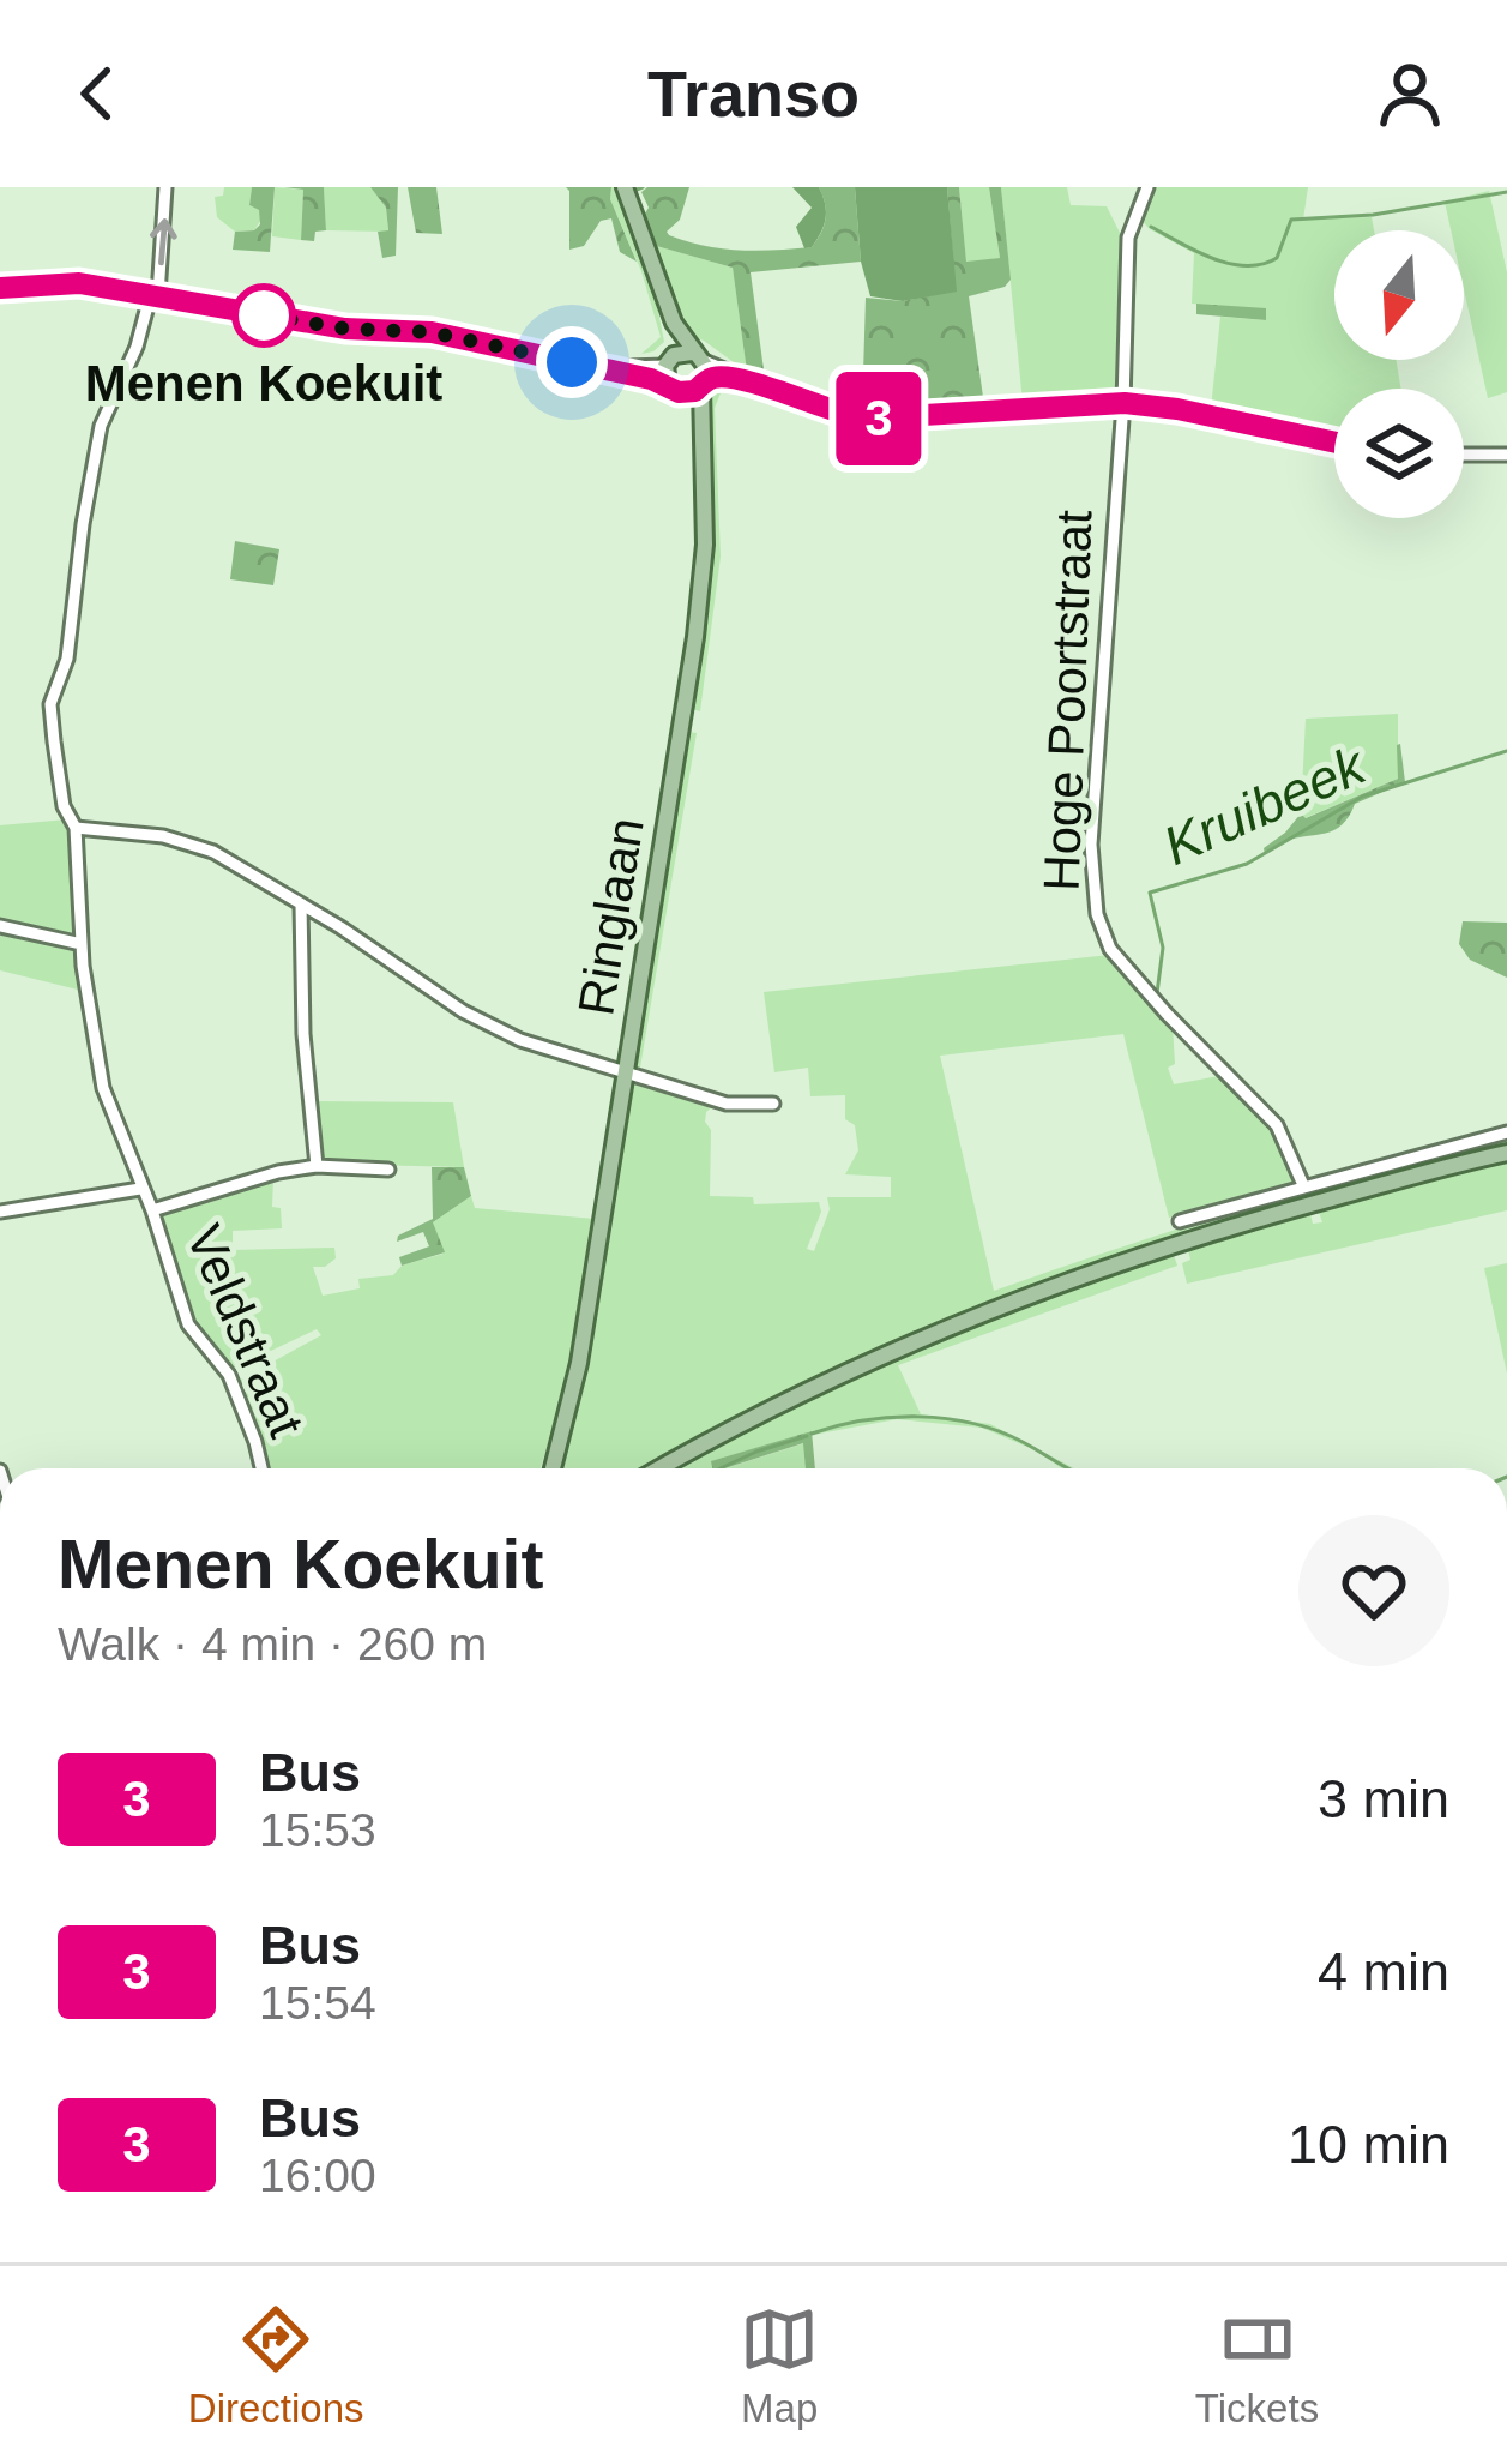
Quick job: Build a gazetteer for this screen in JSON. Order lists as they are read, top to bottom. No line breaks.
{"streets":{"main road":["Ringlaan"],"street":["Hoge Poortstraat","Veldstraat"]},"water":["Kruibeek"],"places":["Menen Koekuit"],"lines":["bus line 3"],"north":"bottom","page":{"header":"Transo","on_map":"3","heading":["Menen Koekuit","Walk · 4 min · 260 m"],"list":[{"mark":"3","name":"Bus","note":"15:53","value":"3 min"},{"mark":"3","name":"Bus","note":"15:54","value":"4 min"},{"mark":"3","name":"Bus","note":"16:00","value":"10 min"}],"tabs":["Directions","Map","Tickets"]}}
